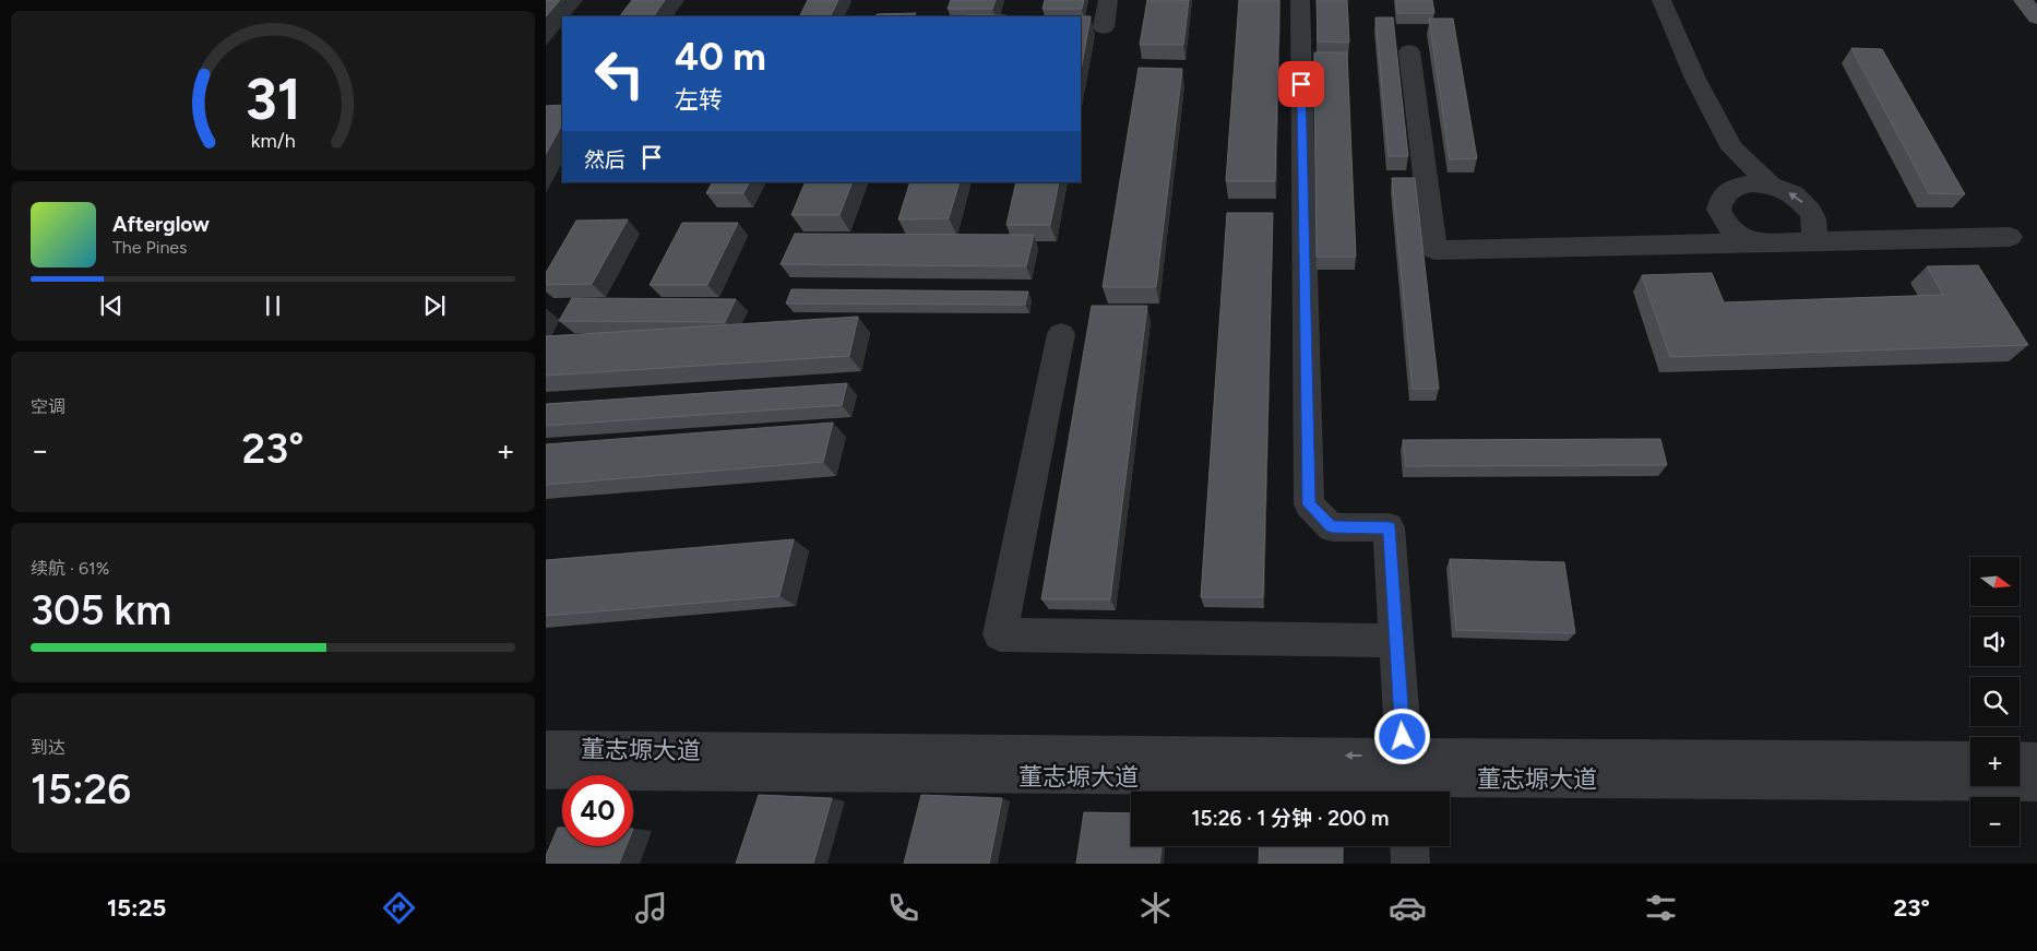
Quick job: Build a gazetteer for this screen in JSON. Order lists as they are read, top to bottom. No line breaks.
{"streets":{"street":["董志塬大道"]},"north":"right","page":{"turn":["40 m","左转"],"then":"然后","song":["Afterglow","The Pines"],"tile":["空调",["续航 · 61%","305 km"],["到达","15:26"]],"heat":["−","23°","+"],"map_buttons":["+","−"],"limit":"40","trip":"15:26 · 1 分钟 · 200 m","tabs":["15:25","23°"],"gauge":["31","km/h"]}}
